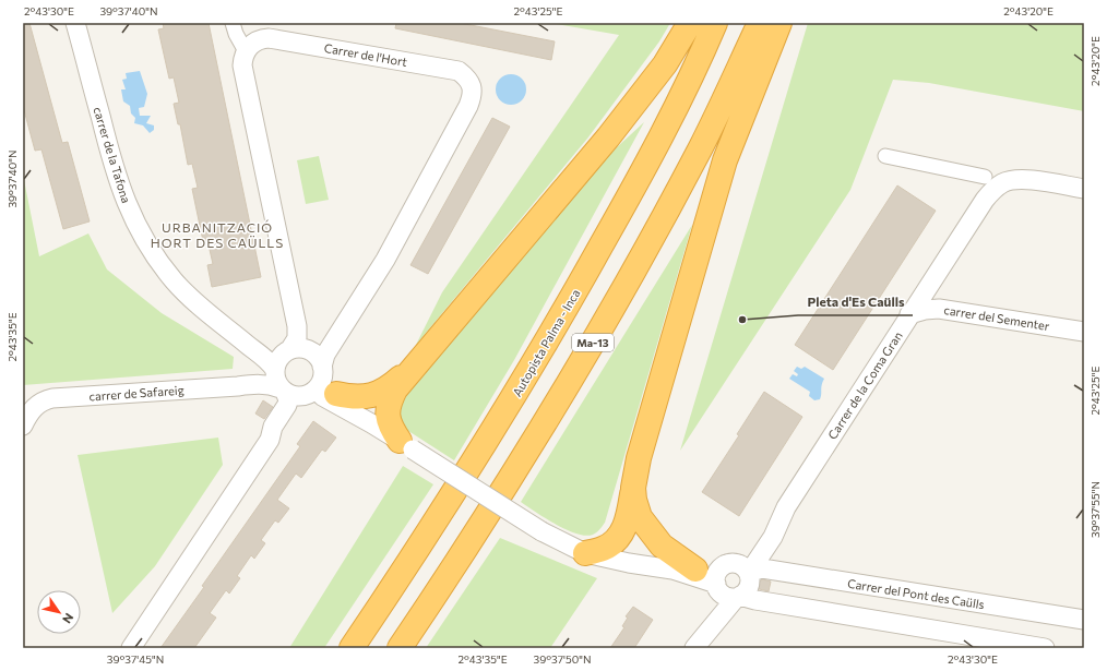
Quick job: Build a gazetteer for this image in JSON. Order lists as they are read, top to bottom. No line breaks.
{"streets":{"highway":["Autopista Palma - Inca","Ma-13"],"street":["Carrer de l'Hort","carrer de la Tafona","carrer del Sementer","Carrer de la Coma Gran","carrer de Safareig","Carrer del Pont des Caülls"]},"crossings":[["Carrer de l'Hort","carrer de la Tafona"],["Carrer de l'Hort","carrer de Safareig"],["carrer de la Tafona","carrer de Safareig"],["carrer del Sementer","Carrer de la Coma Gran"],["Carrer de la Coma Gran","Carrer del Pont des Caülls"]],"districts":["URBANITZACIÓ HORT DES CAÜLLS"],"places":["Pleta d'Es Caülls"],"north":"bottom right","coordinates":["2°43'30\"E","39°37'40\"N","2°43'25\"E","2°43'20\"E","2°43'35\"E","39°37'55\"N","39°37'45\"N","39°37'50\"N"]}
